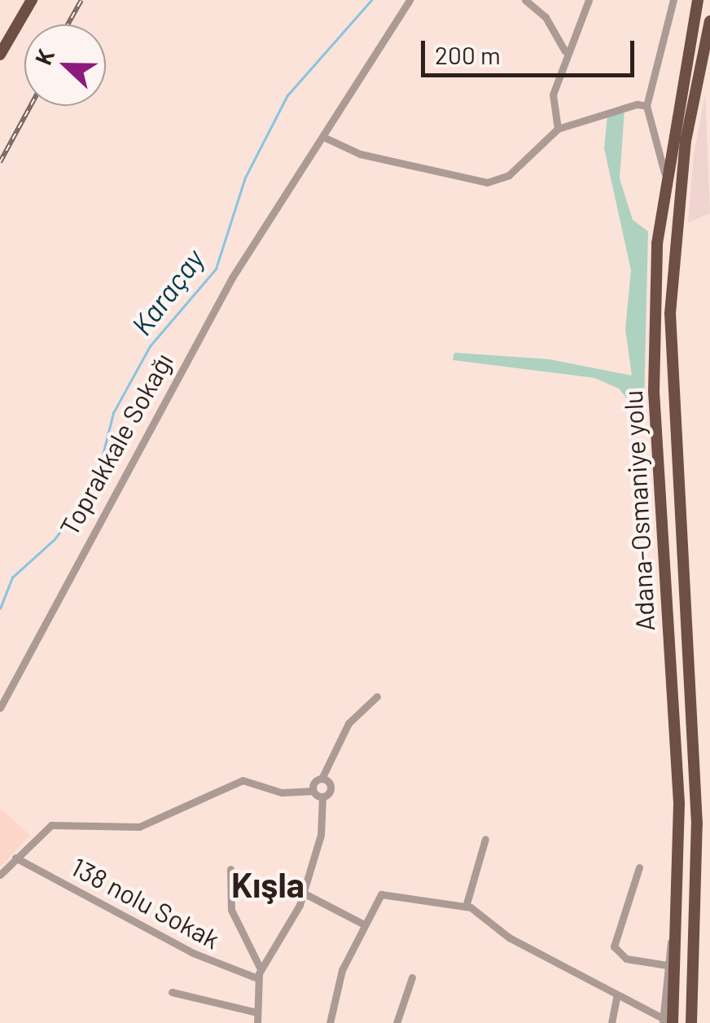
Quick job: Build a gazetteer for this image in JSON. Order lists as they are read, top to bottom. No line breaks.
{"streets":{"highway":["Adana-Osmaniye yolu"],"street":["Toprakkale Sokağı","138 nolu Sokak"]},"districts":["Kışla"],"water":["Karaçay"],"scale_bar":"200 m","north":"left"}
